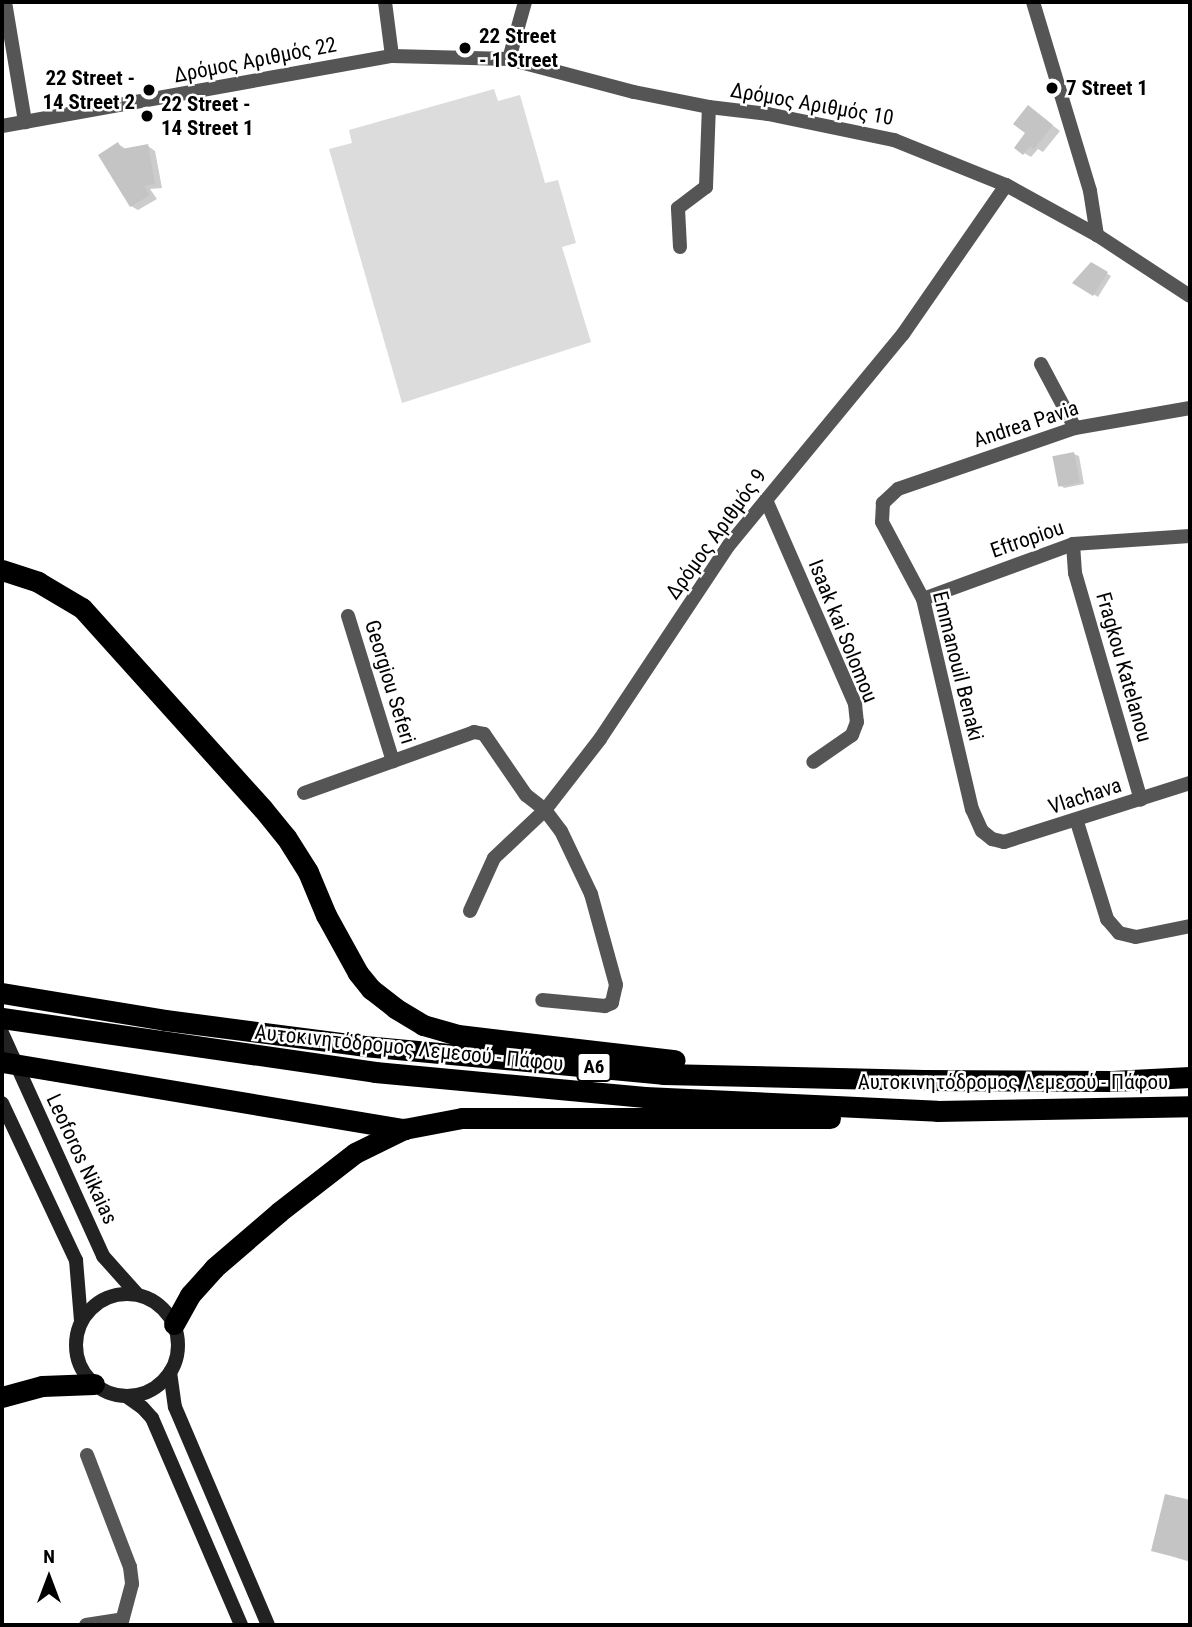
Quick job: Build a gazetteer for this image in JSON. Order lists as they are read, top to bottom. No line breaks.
{"streets":{"highway":["Αυτοκινητόδρομος Λεμεσού - Πάφου","A6"],"main road":["Leoforos Nikaias"],"street":["Δρόμος Αριθμός 22","Δρόμος Αριθμός 10","Andrea Pavia","Δρόμος Αριθμός 9","Eftropiou","Isaak kai Solomou","Emmanouil Benaki","Fragkou Katelanou","Georgiou Seferi","Vlachava"]},"crossings":[["Δρόμος Αριθμός 22","Δρόμος Αριθμός 10"],["Δρόμος Αριθμός 10","Δρόμος Αριθμός 9"],["Andrea Pavia","Emmanouil Benaki"],["Δρόμος Αριθμός 9","Isaak kai Solomou"],["Eftropiou","Emmanouil Benaki"],["Eftropiou","Fragkou Katelanou"],["Emmanouil Benaki","Vlachava"],["Fragkou Katelanou","Vlachava"]],"places":["22 Street - 1 Street","7 Street 1","22 Street - 14 Street 2","22 Street - 14 Street 1"],"north":"top"}
